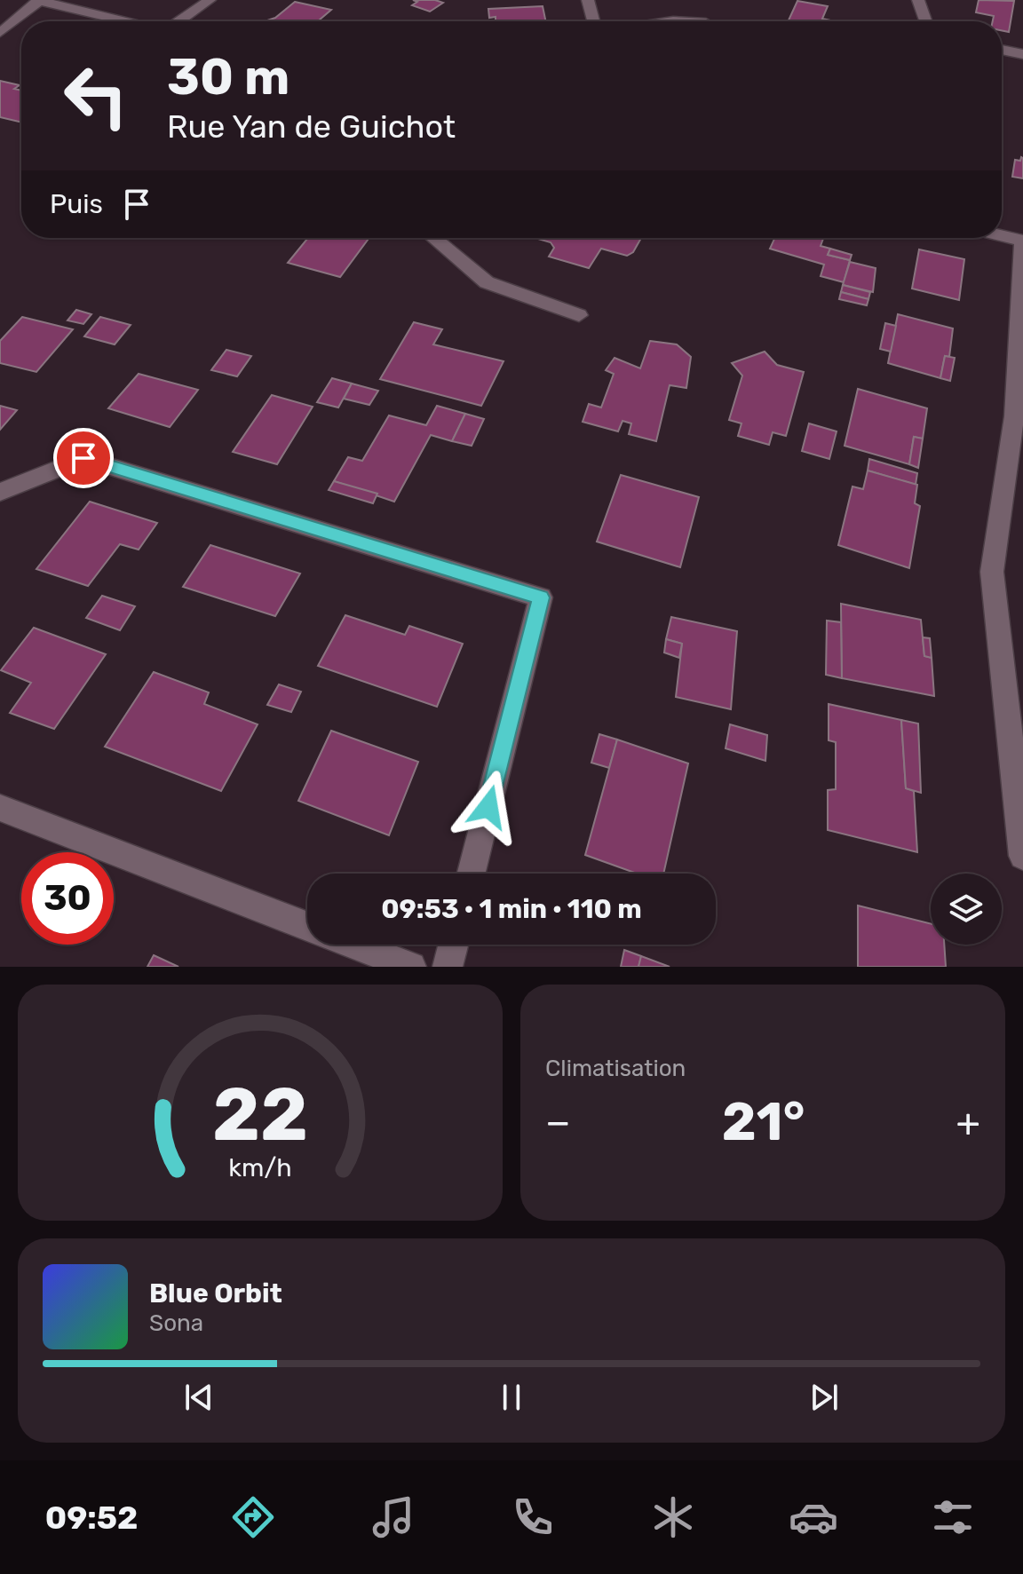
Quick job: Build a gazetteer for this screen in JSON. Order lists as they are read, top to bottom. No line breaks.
{"page":{"turn":["30 m","Rue Yan de Guichot"],"then":"Puis","limit":"30","trip":"09:53 · 1 min · 110 m","tile":"Climatisation","heat":["−","21°","+"],"song":["Blue Orbit","Sona"],"tabs":"09:52","gauge":["22","km/h"]}}
